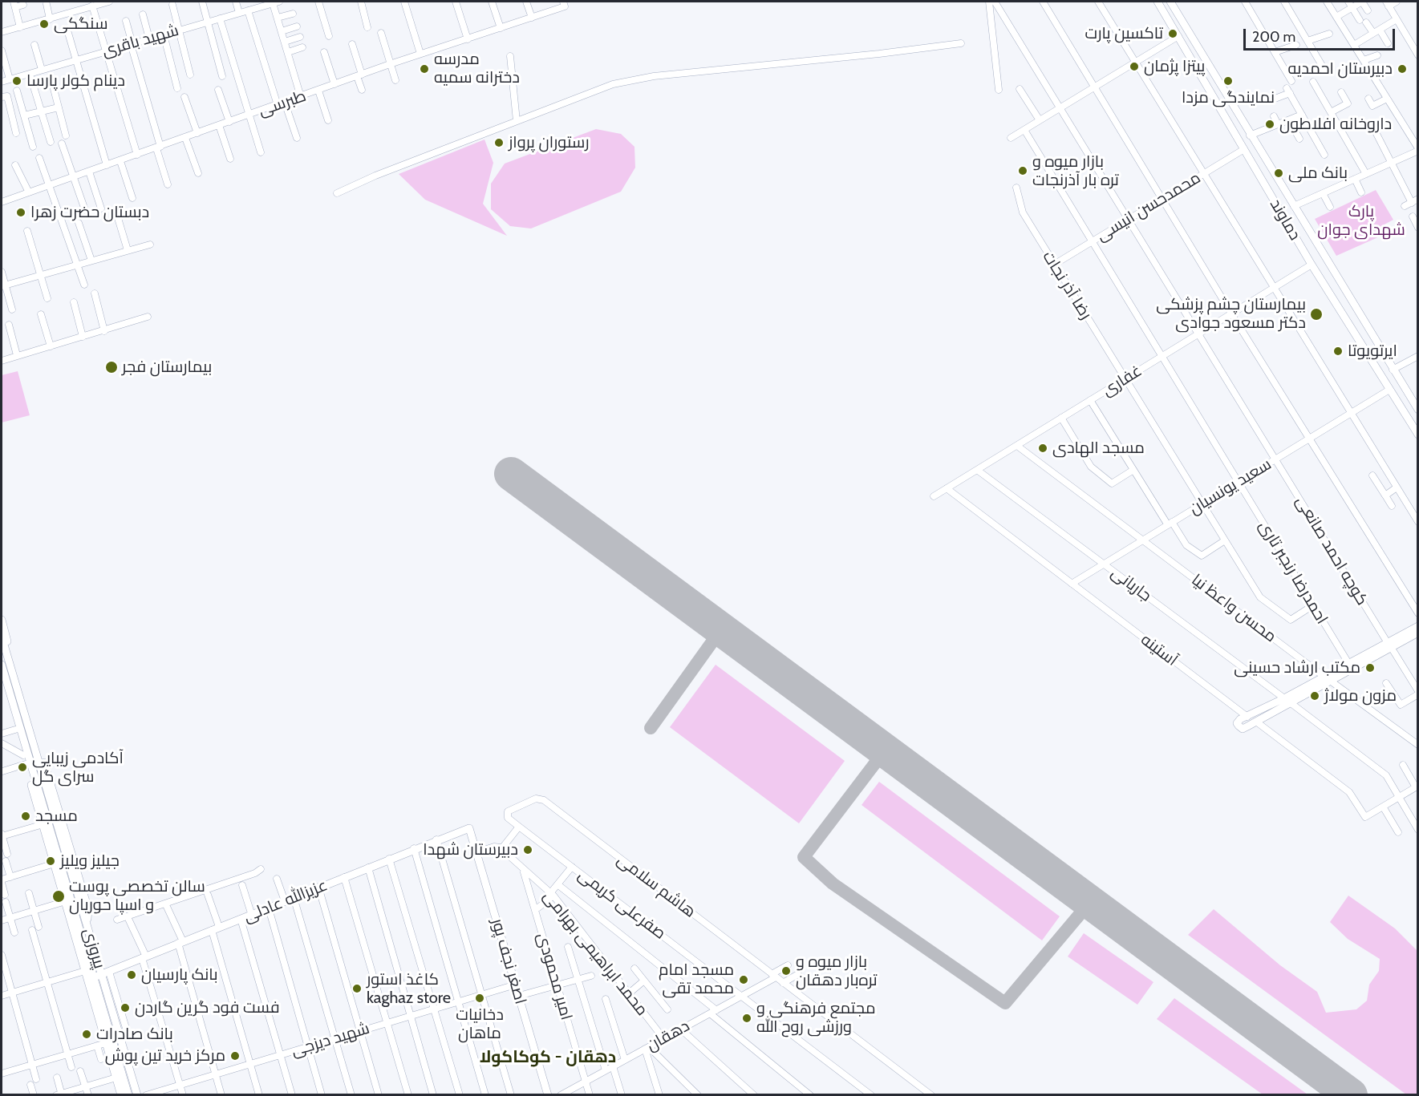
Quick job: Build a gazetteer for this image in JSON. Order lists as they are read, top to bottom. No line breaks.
{"streets":{"main road":["دماوند","عزیزالله عادلی","پیروزی","اصغر نجف پور"],"street":["شهید باقری","طبرسی","محمدحسن انیسی","رضا آذر نجات","غفاری","سعید یونسیان","کوچه احمد صانعی","احمدرضا رنجبر تاری","جاریانی","محسن واعظ نیا","آستینه","هاشم سلامی","صفرعلی کریمی","محمد ابراهیمی بهرامی","امیر محمودی","دهقان","شهید دیزجی"]},"crossings":[["محمدحسن انیسی","دماوند"],["محمدحسن انیسی","رضا آذر نجات"],["محمدحسن انیسی","کوچه احمد صانعی"],["محمدحسن انیسی","احمدرضا رنجبر تاری"],["دماوند","غفاری"],["دماوند","سعید یونسیان"],["رضا آذر نجات","غفاری"],["رضا آذر نجات","سعید یونسیان"],["رضا آذر نجات","احمدرضا رنجبر تاری"],["غفاری","کوچه احمد صانعی"],["غفاری","احمدرضا رنجبر تاری"],["غفاری","جاریانی"],["غفاری","محسن واعظ نیا"],["غفاری","آستینه"],["سعید یونسیان","کوچه احمد صانعی"],["سعید یونسیان","احمدرضا رنجبر تاری"],["سعید یونسیان","جاریانی"],["سعید یونسیان","محسن واعظ نیا"],["سعید یونسیان","آستینه"],["هاشم سلامی","صفرعلی کریمی"],["هاشم سلامی","دهقان"],["عزیزالله عادلی","پیروزی"],["عزیزالله عادلی","اصغر نجف پور"],["صفرعلی کریمی","دهقان"],["محمد ابراهیمی بهرامی","امیر محمودی"],["محمد ابراهیمی بهرامی","دهقان"],["اصغر نجف پور","شهید دیزجی"],["امیر محمودی","دهقان"]],"districts":["دهقان - کوکاکولا"],"parks":["پارک شهدای جوان"],"places":["سنگکی","تاکسین پارت","پیتزا پژمان","مدرسه دخترانه سمیه","دبیرستان احمدیه","دینام کولر پارسا","نمایندگی مزدا","داروخانه افلاطون","رستوران پرواز","بازار میوه و تره بار آذرنجات","بانک ملی","دبستان حضرت زهرا","بیمارستان چشم پزشکی دکتر مسعود جوادی","ایرتویوتا","بیمارستان فجر","مسجد الهادی","مکتب ارشاد حسینی","مزون مولاژ","آکادمی زیبایی سرای گل","مسجد","دبیرستان شهدا","جیلیز ویلیز","سالن تخصصی پوست و اسپا حوریان","بازار میوه و تره‌بار دهقان","بانک پارسیان","مسجد امام محمد تقی","کاغذ استور kaghaz store","دخانیات ماهان","فست فود گرين گاردن","مجتمع فرهنگی و ورزشی روح الله","بانک صادرات","مرکز خرید تین پوش"],"scale_bar":"200 m"}
